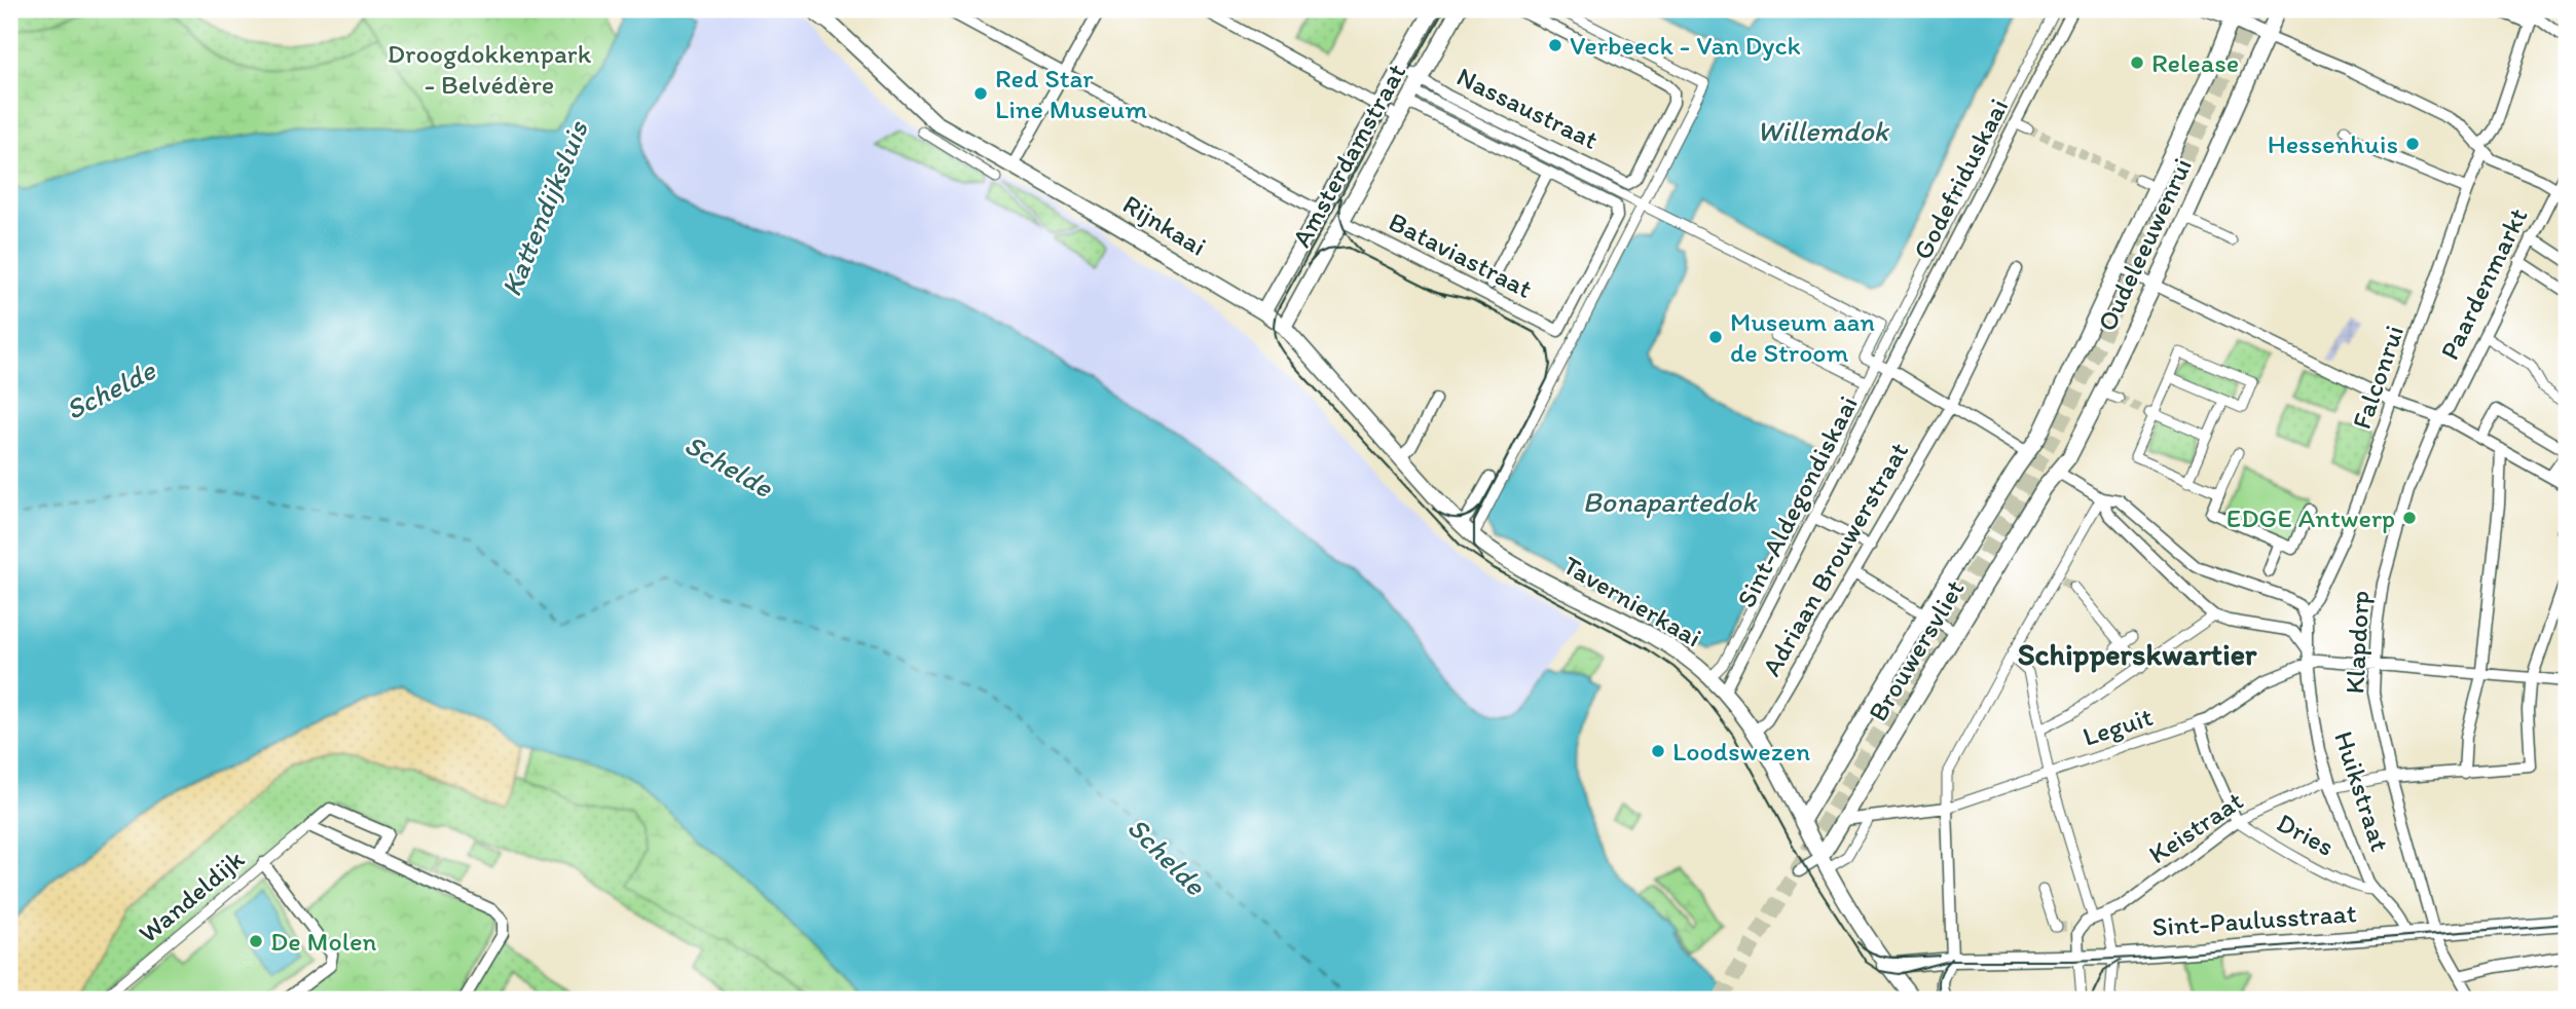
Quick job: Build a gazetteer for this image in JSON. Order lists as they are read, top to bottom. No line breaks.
{"streets":{"street":["Nassaustraat","Amsterdamstraat","Godefriduskaai","Rijnkaai","Oudeleeuwenrui","Bataviastraat","Paardenmarkt","Falconrui","Sint-Aldegondiskaai","Adriaan Brouwerstraat","Tavernierkaai","Klapdorp","Brouwersvliet","Leguit","Huikstraat","Keistraat","Dries","Wandeldijk","Sint-Paulusstraat"]},"crossings":[["Nassaustraat","Amsterdamstraat"],["Nassaustraat","Godefriduskaai"],["Nassaustraat","Bataviastraat"],["Nassaustraat","Sint-Aldegondiskaai"],["Amsterdamstraat","Rijnkaai"],["Amsterdamstraat","Bataviastraat"],["Godefriduskaai","Sint-Aldegondiskaai"],["Rijnkaai","Tavernierkaai"],["Oudeleeuwenrui","Brouwersvliet"],["Paardenmarkt","Klapdorp"],["Falconrui","Huikstraat"],["Sint-Aldegondiskaai","Tavernierkaai"],["Adriaan Brouwerstraat","Tavernierkaai"],["Tavernierkaai","Brouwersvliet"],["Tavernierkaai","Sint-Paulusstraat"],["Klapdorp","Keistraat"],["Klapdorp","Sint-Paulusstraat"],["Leguit","Dries"],["Huikstraat","Keistraat"],["Huikstraat","Dries"],["Huikstraat","Sint-Paulusstraat"],["Keistraat","Dries"],["Keistraat","Sint-Paulusstraat"]],"districts":["Schipperskwartier"],"water":["Willemdok","Kattendijksluis","Schelde","Bonapartedok"],"parks":["Droogdokkenpark - Belvédère"],"places":["Verbeeck - Van Dyck","Release","Red Star Line Museum","Hessenhuis","Museum aan de Stroom","EDGE Antwerp","Loodswezen","De Molen"]}
